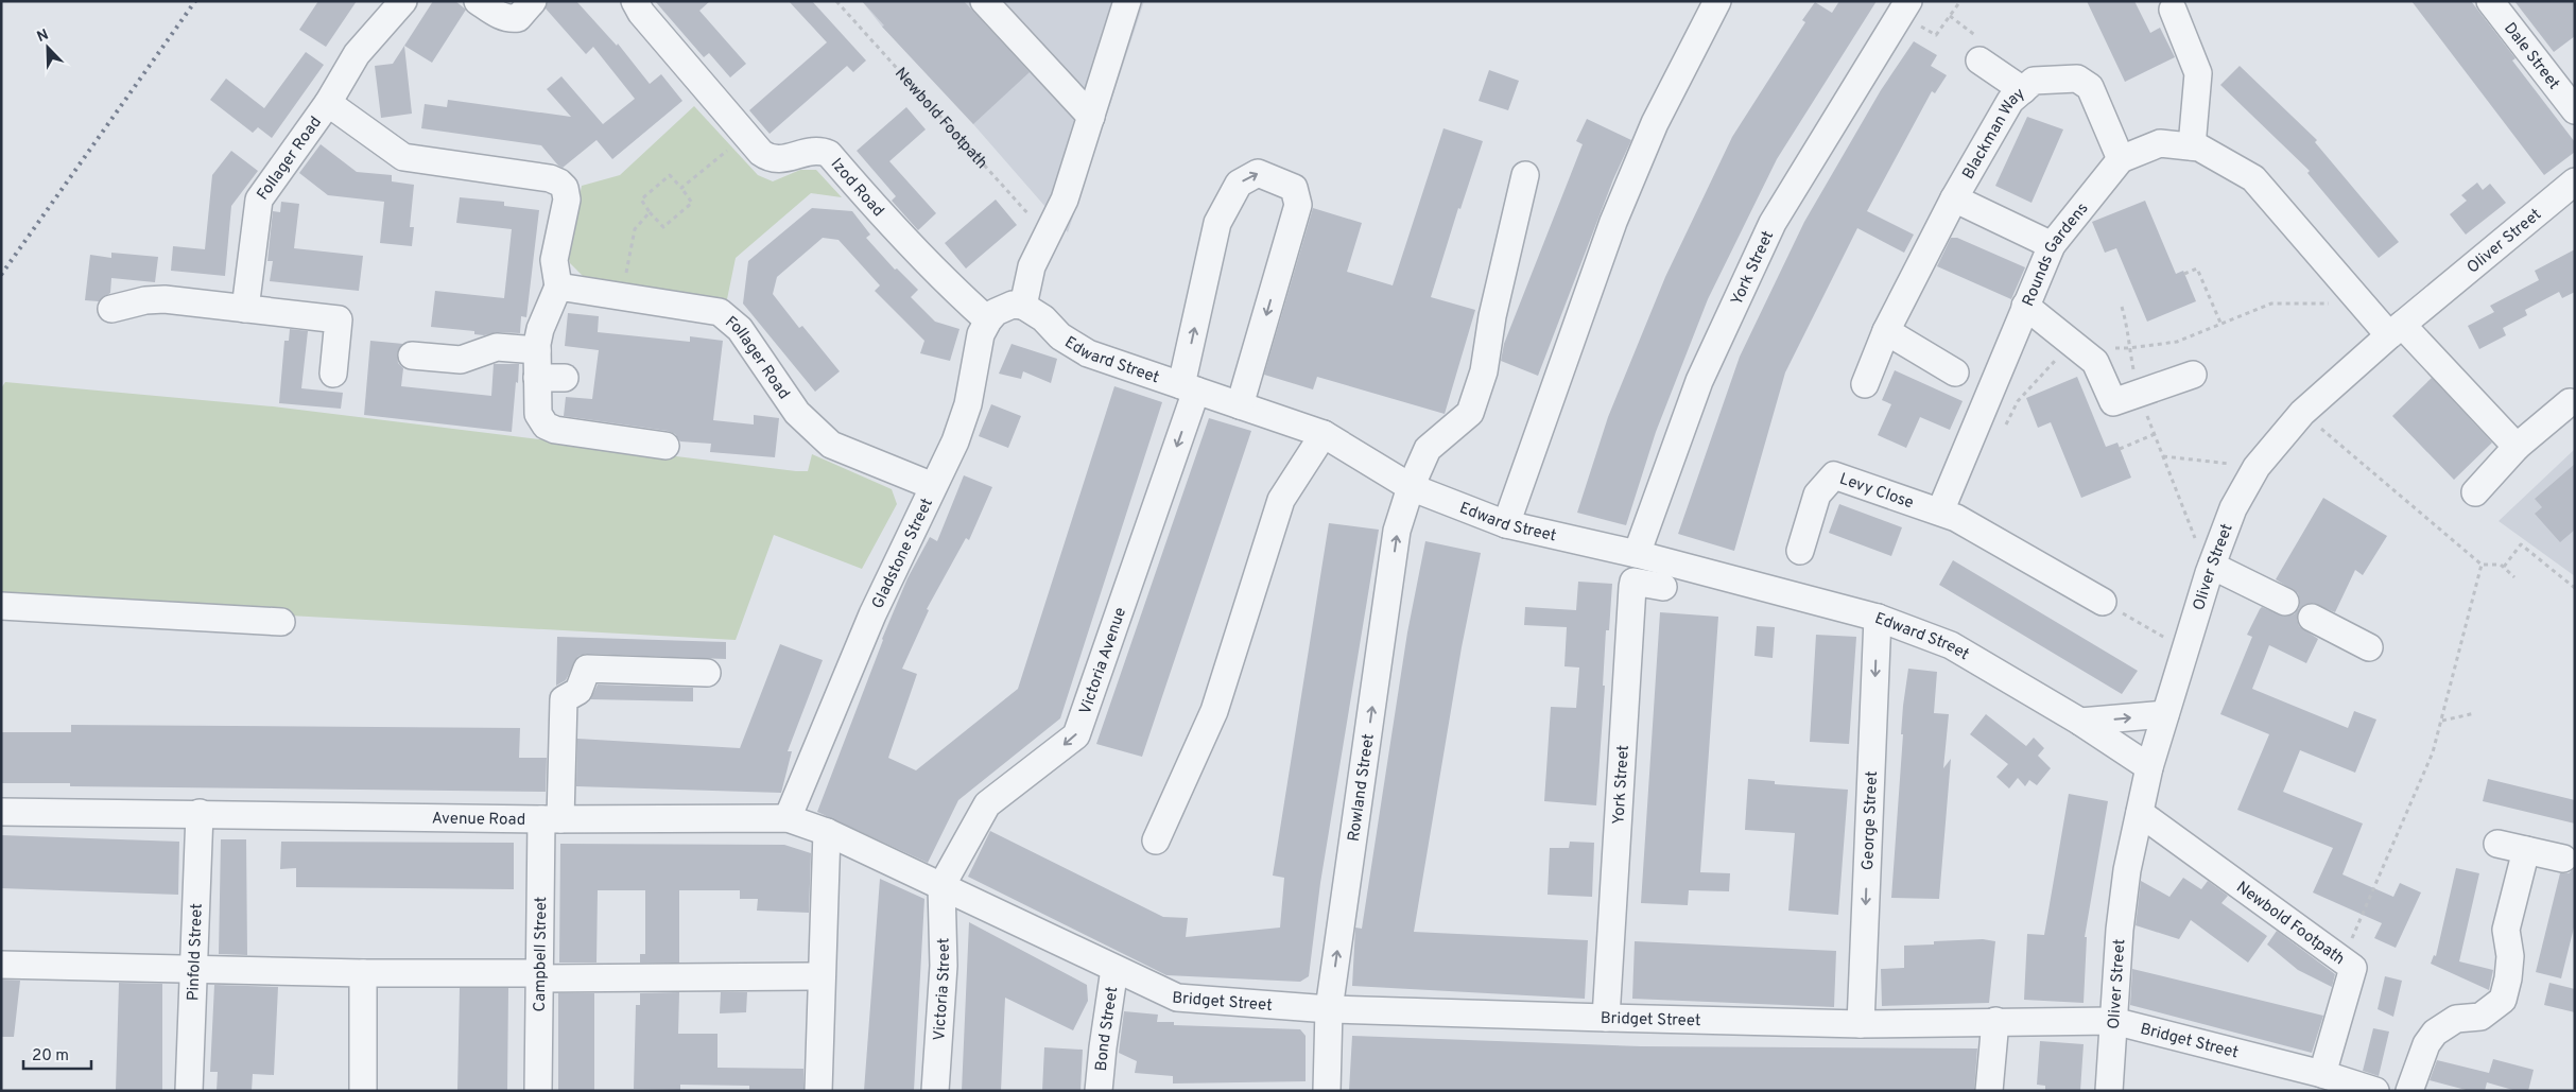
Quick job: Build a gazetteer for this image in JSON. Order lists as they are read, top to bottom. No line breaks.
{"streets":{"street":["Dale Street","Newbold Footpath","Blackman Way","Follager Road","Izod Road","Oliver Street","Rounds Gardens","York Street","Edward Street","Levy Close","Gladstone Street","Victoria Avenue","Rowland Street","Avenue Road","George Street","Pinfold Street","Campbell Street","Victoria Street","Bridget Street","Bond Street"]},"crossings":[["Newbold Footpath","Oliver Street"],["Newbold Footpath","Bridget Street"],["Blackman Way","Rounds Gardens"],["Follager Road","Gladstone Street"],["Izod Road","Gladstone Street"],["Oliver Street","Rounds Gardens"],["Oliver Street","Edward Street"],["Oliver Street","Bridget Street"],["Rounds Gardens","Levy Close"],["York Street","Edward Street"],["York Street","Bridget Street"],["Edward Street","Victoria Avenue"],["Edward Street","Rowland Street"],["Edward Street","George Street"],["Gladstone Street","Avenue Road"],["Victoria Avenue","Avenue Road"],["Victoria Avenue","Victoria Street"],["Victoria Avenue","Bridget Street"],["Rowland Street","Bridget Street"],["Avenue Road","Pinfold Street"],["Avenue Road","Campbell Street"],["Avenue Road","Victoria Street"],["Avenue Road","Bridget Street"],["George Street","Bridget Street"],["Victoria Street","Bridget Street"],["Bridget Street","Bond Street"]],"one_way":["George Street"],"scale_bar":"20 m","north":"top left"}
